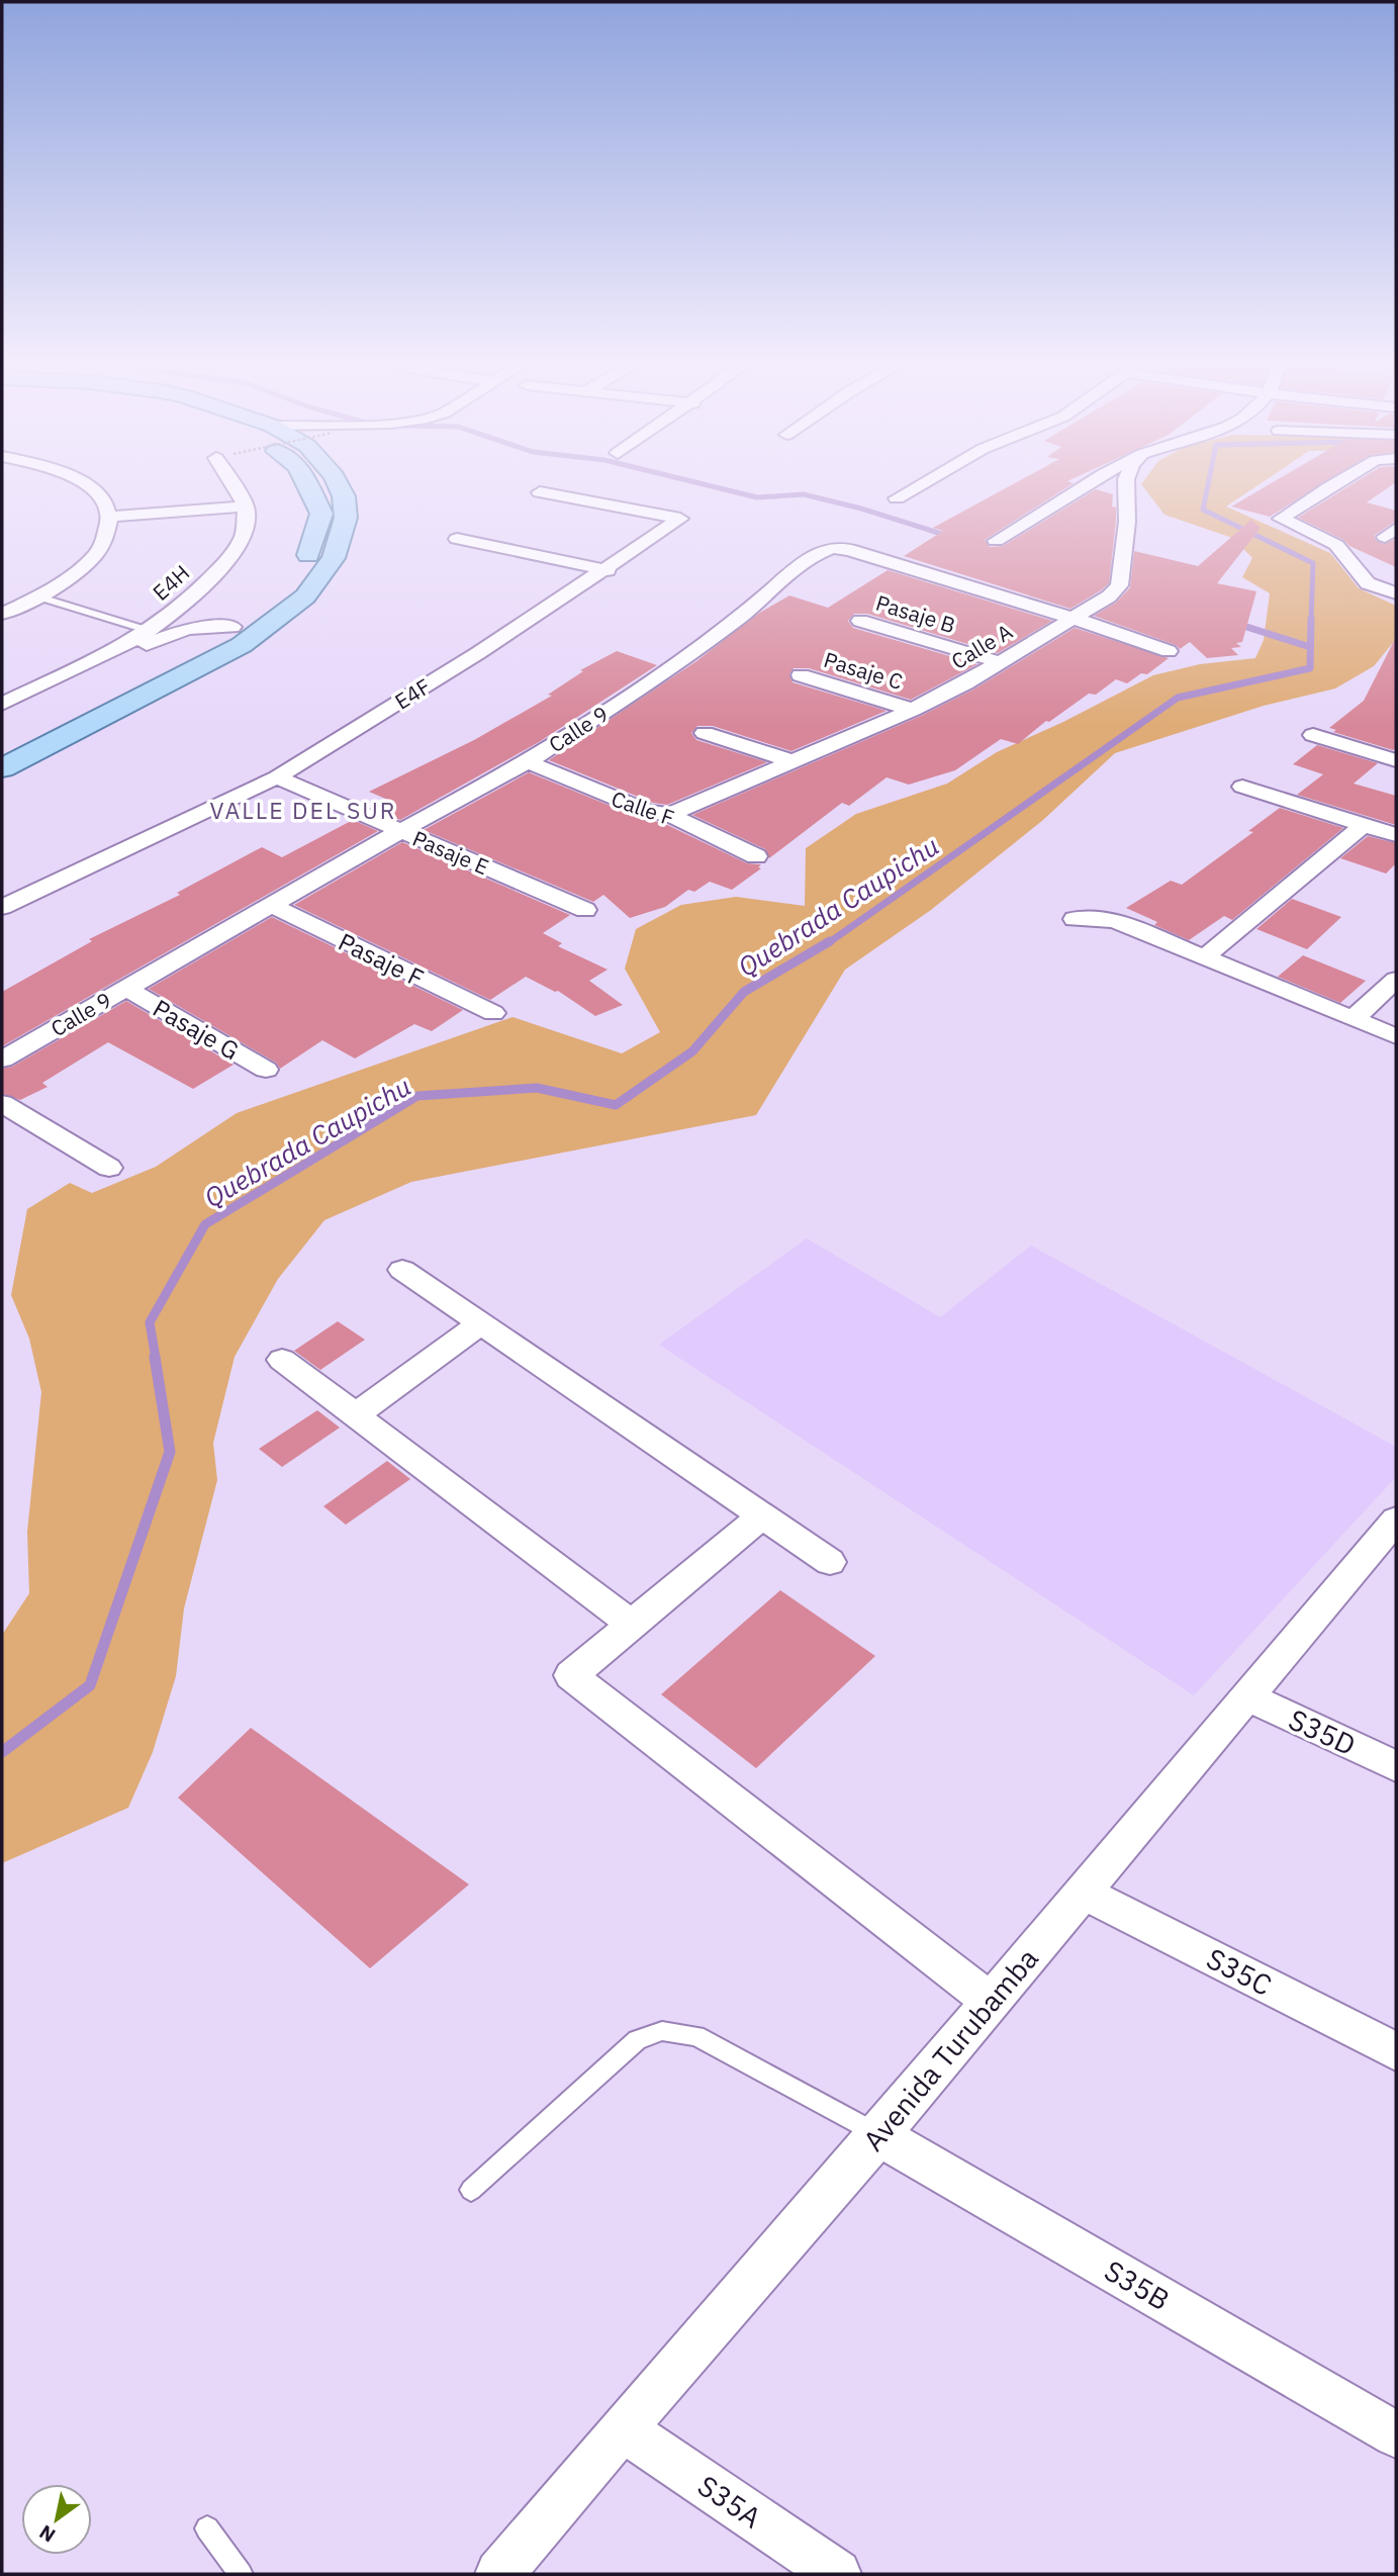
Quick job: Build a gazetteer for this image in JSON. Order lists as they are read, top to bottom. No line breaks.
{"streets":{"street":["E4H","Pasaje B","Calle A","Pasaje C","E4F","Calle 9","Calle F","Pasaje E","Pasaje F","Pasaje G","S35D","S35C","Avenida Turubamba","S35B","S35A"]},"crossings":[["Pasaje B","Calle A"],["Calle A","Pasaje C"],["Calle A","Calle 9"],["Calle A","Calle F"],["E4F","Pasaje E"],["Calle 9","Calle F"],["Calle 9","Pasaje E"],["Calle 9","Pasaje F"],["Calle 9","Pasaje G"],["S35D","Avenida Turubamba"],["S35C","Avenida Turubamba"],["Avenida Turubamba","S35B"],["Avenida Turubamba","S35A"]],"districts":["VALLE DEL SUR"],"water":["Quebrada Caupichu"],"north":"bottom left"}
